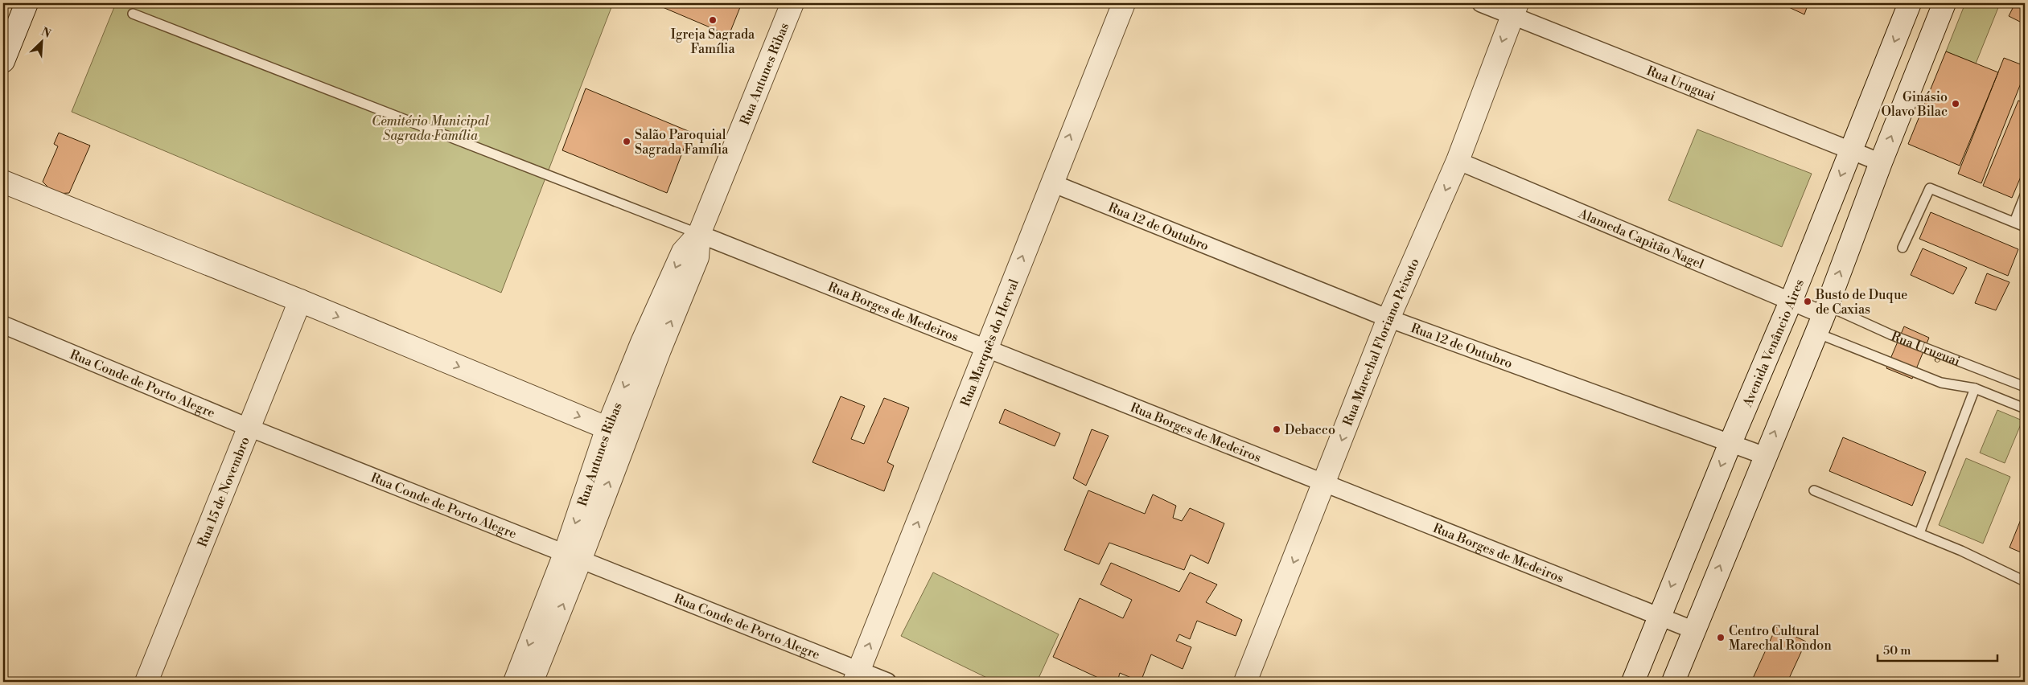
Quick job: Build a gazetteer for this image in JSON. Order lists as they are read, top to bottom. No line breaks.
{"streets":{"street":["Rua Antunes Ribas","Rua Uruguai","Rua 12 de Outubro","Alameda Capitão Nagel","Rua Borges de Medeiros","Rua Marquês do Herval","Rua Marechal Floriano Peixoto","Avenida Venâncio Aires","Rua Conde de Porto Alegre","Rua 15 de Novembro"]},"crossings":[["Rua Antunes Ribas","Rua Borges de Medeiros"],["Rua Antunes Ribas","Rua Conde de Porto Alegre"],["Rua Uruguai","Alameda Capitão Nagel"],["Rua Uruguai","Rua Marechal Floriano Peixoto"],["Rua Uruguai","Avenida Venâncio Aires"],["Rua 12 de Outubro","Rua Marquês do Herval"],["Rua 12 de Outubro","Rua Marechal Floriano Peixoto"],["Rua 12 de Outubro","Avenida Venâncio Aires"],["Alameda Capitão Nagel","Rua Marechal Floriano Peixoto"],["Alameda Capitão Nagel","Avenida Venâncio Aires"],["Rua Borges de Medeiros","Rua Marquês do Herval"],["Rua Borges de Medeiros","Rua Marechal Floriano Peixoto"],["Rua Borges de Medeiros","Avenida Venâncio Aires"],["Rua Marquês do Herval","Rua Conde de Porto Alegre"],["Rua Conde de Porto Alegre","Rua 15 de Novembro"]],"one_way":["Rua Marquês do Herval","Rua Marechal Floriano Peixoto"],"parks":["Cemitério Municipal Sagrada Família"],"places":["Igreja Sagrada Família","Ginásio Olavo Bilac","Salão Paroquial Sagrada Família","Busto de Duque de Caxias","Debacco","Centro Cultural Marechal Rondon"],"scale_bar":"50 m","north":"top right"}
